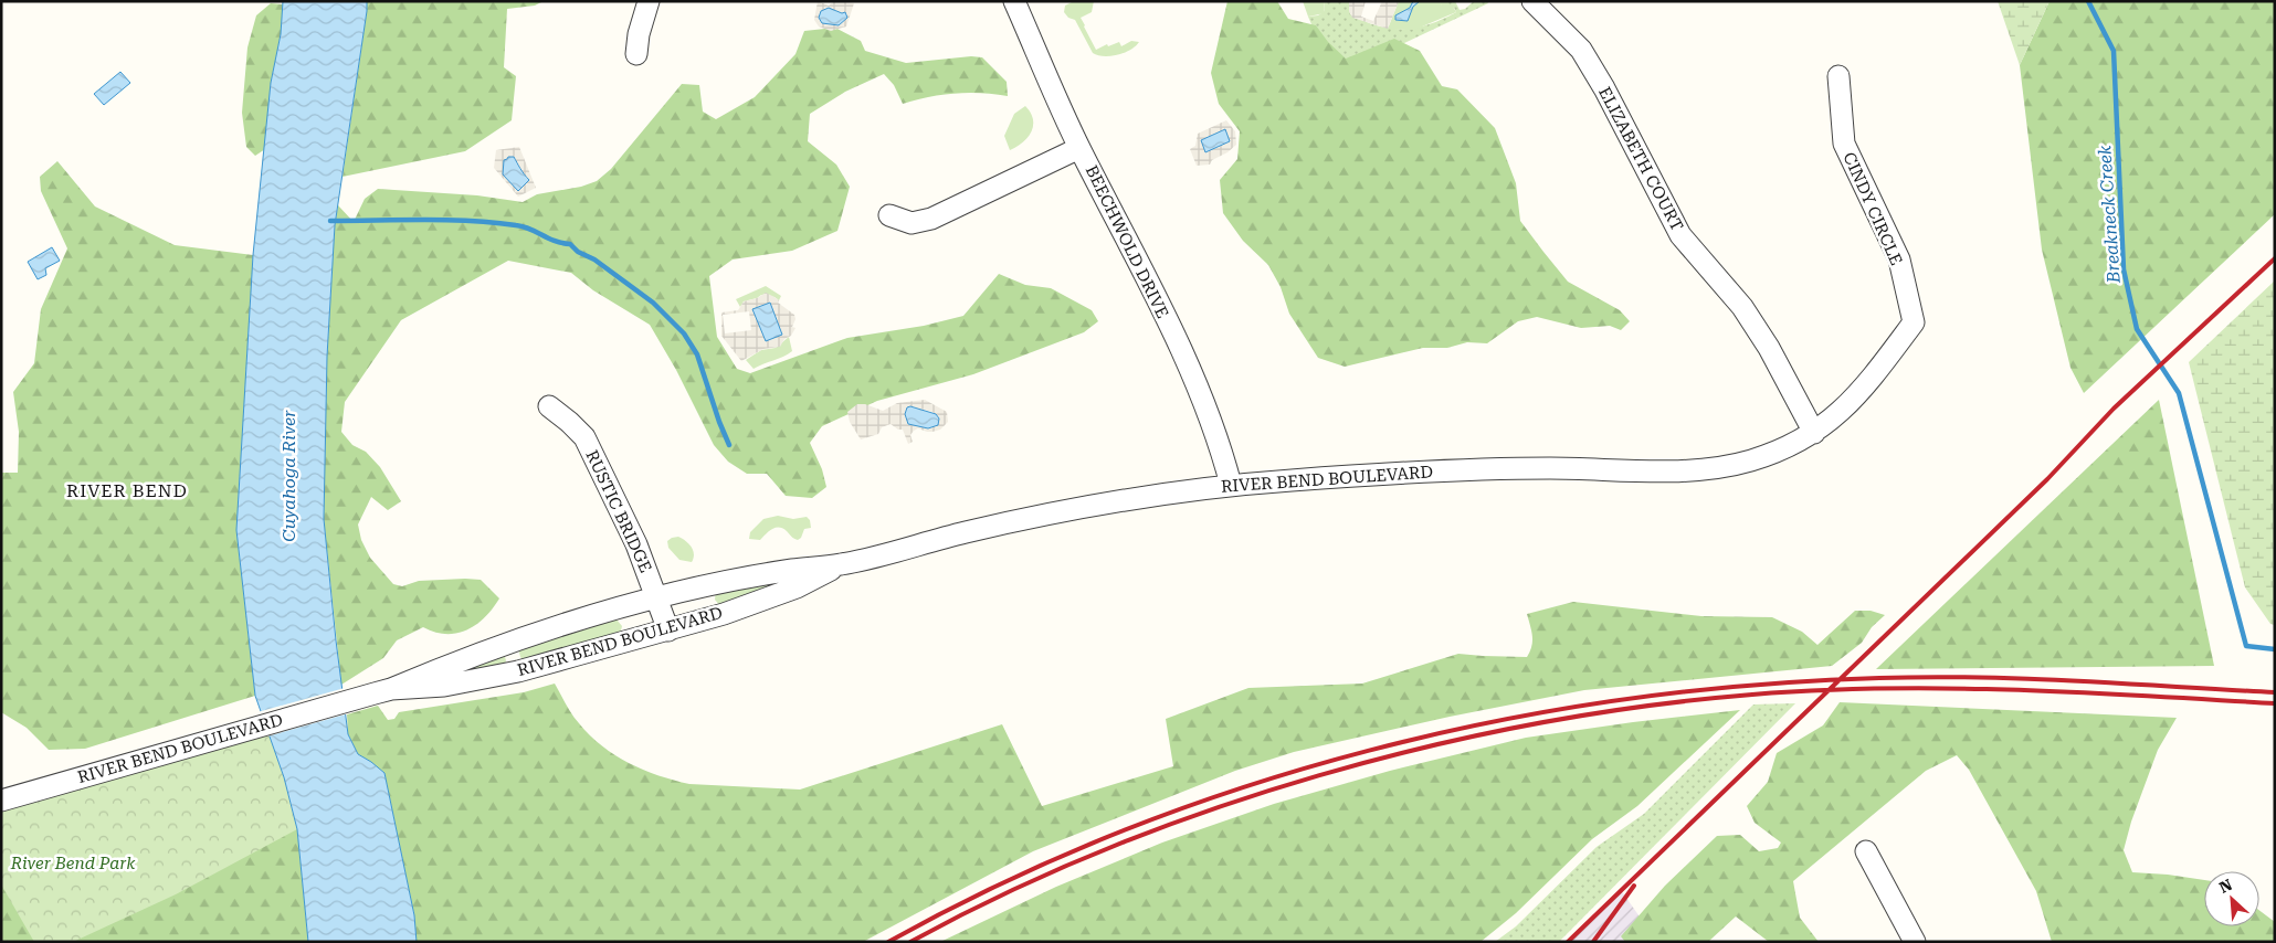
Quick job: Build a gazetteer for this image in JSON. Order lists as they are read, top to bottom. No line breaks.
{"streets":{"street":["ELIZABETH COURT","CINDY CIRCLE","BEECHWOLD DRIVE","RIVER BEND BOULEVARD","RUSTIC BRIDGE"]},"crossings":[["ELIZABETH COURT","CINDY CIRCLE"],["ELIZABETH COURT","RIVER BEND BOULEVARD"],["CINDY CIRCLE","RIVER BEND BOULEVARD"],["BEECHWOLD DRIVE","RIVER BEND BOULEVARD"],["RIVER BEND BOULEVARD","RUSTIC BRIDGE"]],"districts":["RIVER BEND"],"water":["Breakneck Creek","Cuyahoga River"],"parks":["River Bend Park"],"north":"top left"}
